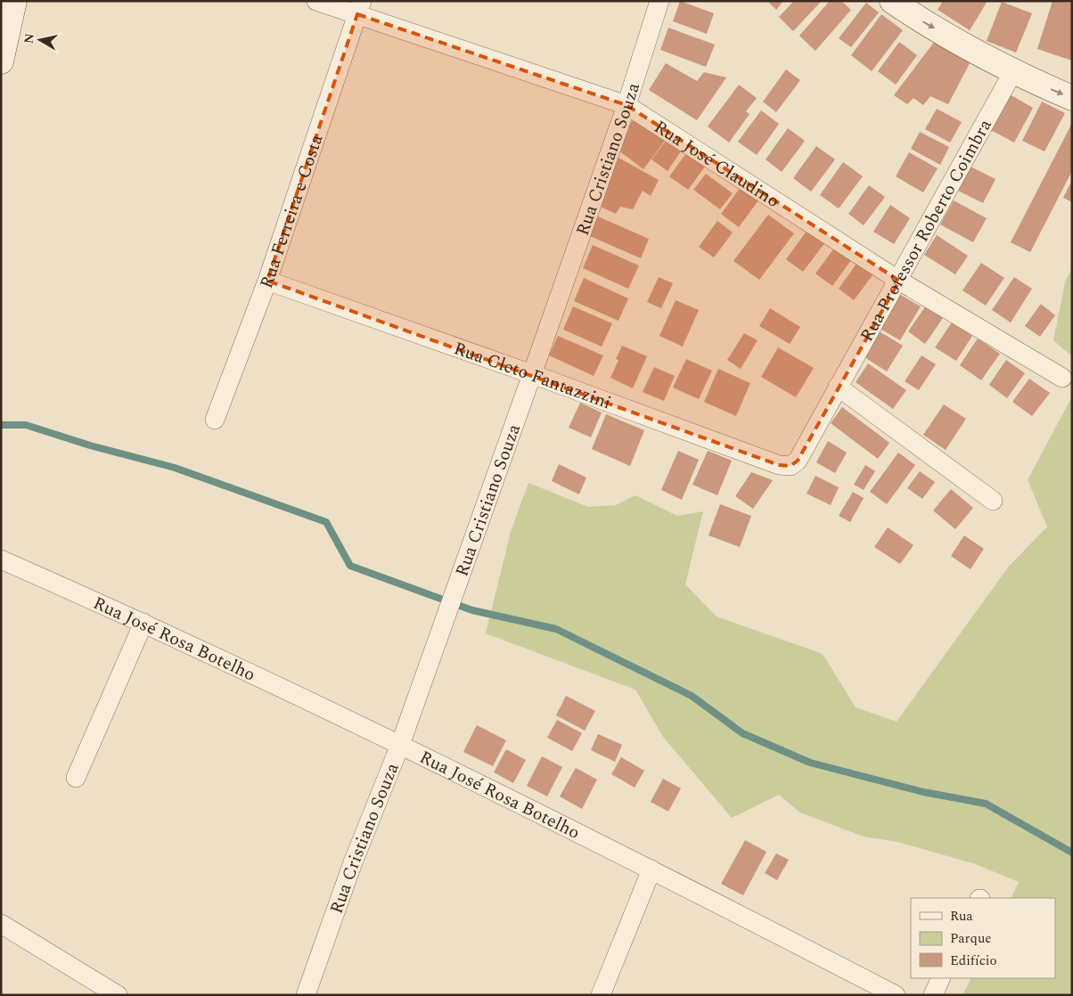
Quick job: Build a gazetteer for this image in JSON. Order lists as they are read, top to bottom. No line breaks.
{"streets":{"street":["Rua Cristiano Souza","Rua José Claudino","Rua Ferreira e Costa","Rua Professor Roberto Coimbra","Rua Cleto Fantazzini","Rua José Rosa Botelho"]},"crossings":[["Rua Cristiano Souza","Rua José Claudino"],["Rua Cristiano Souza","Rua Cleto Fantazzini"],["Rua Cristiano Souza","Rua José Rosa Botelho"],["Rua José Claudino","Rua Ferreira e Costa"],["Rua José Claudino","Rua Professor Roberto Coimbra"],["Rua Ferreira e Costa","Rua Cleto Fantazzini"],["Rua Professor Roberto Coimbra","Rua Cleto Fantazzini"]],"legend":["Rua","Parque","Edifício"],"north":"left"}
